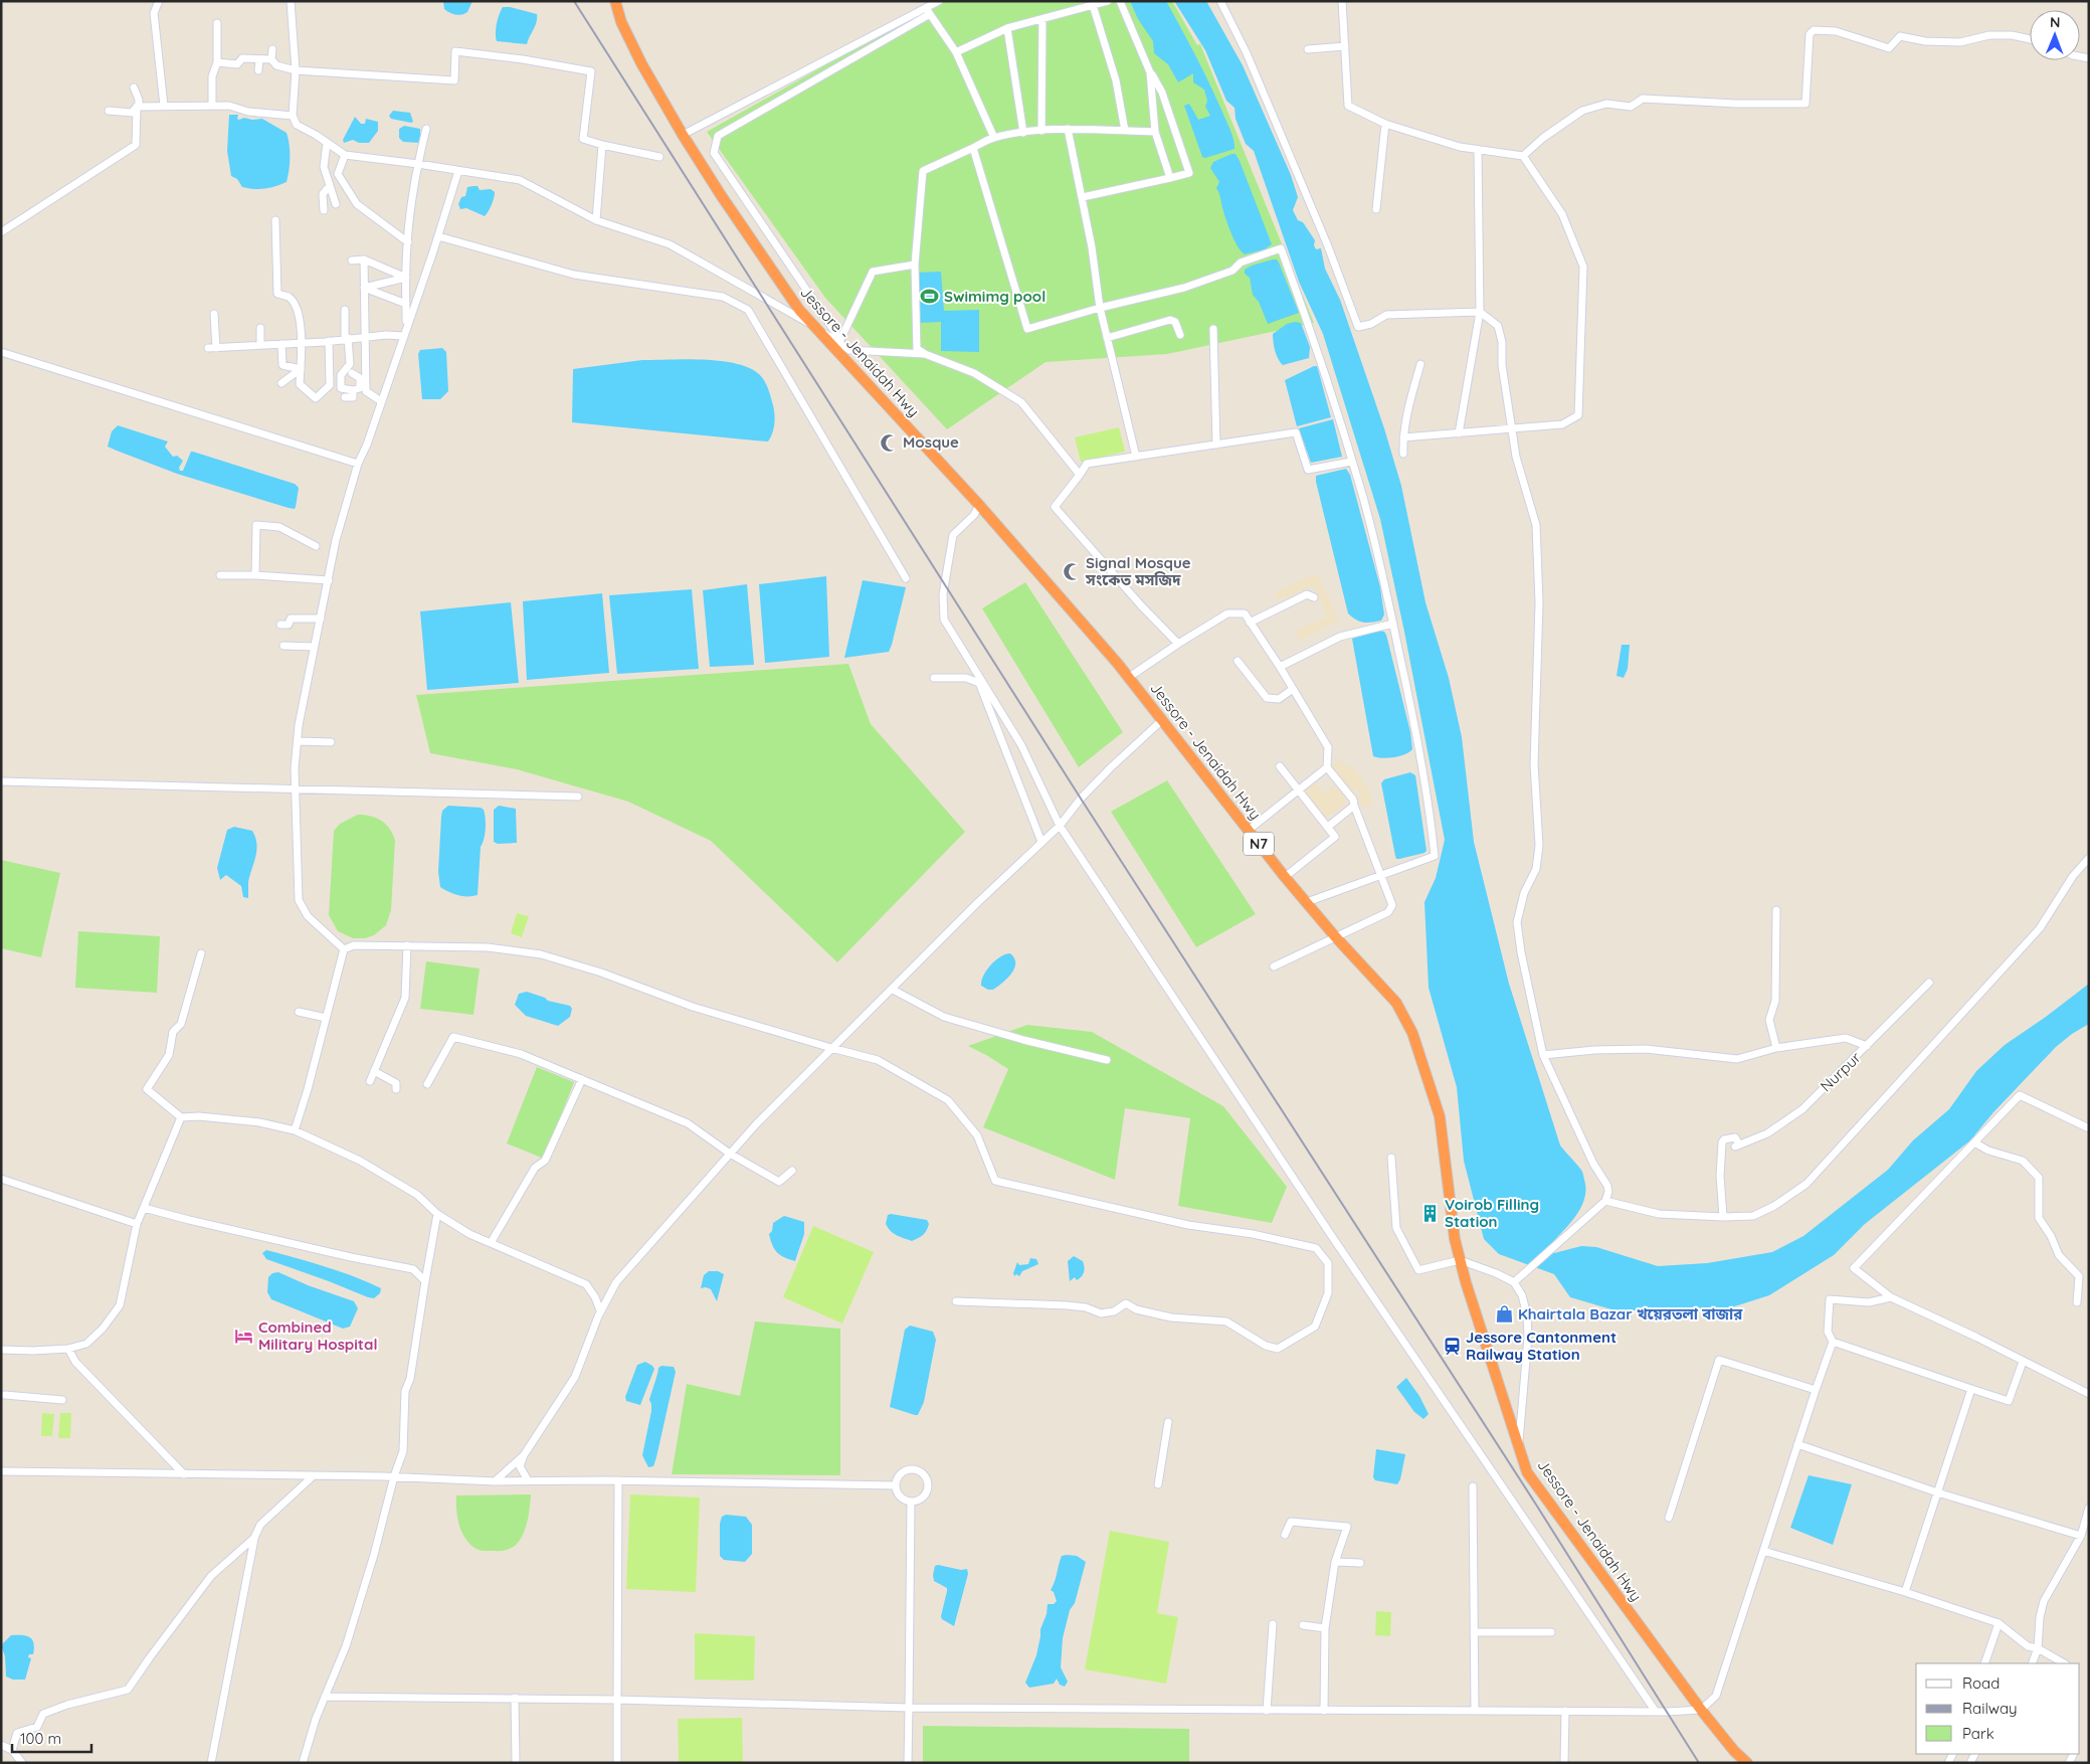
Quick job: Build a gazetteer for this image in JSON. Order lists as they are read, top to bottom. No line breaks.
{"streets":{"highway":["Jessore - Jenaidah Hwy","N7"],"street":["Nurpur"]},"places":{"sports":["Swimimg pool"],"mosque":["Mosque","Signal Mosque সংকেত মসজিদ"],"building":["Voirob Filling Station"],"shop":["Khairtala Bazar খয়েরতলা বাজার"],"hotel":["Combined Military Hospital"],"station":["Jessore Cantonment Railway Station"]},"legend":["Road","Railway","Park"],"scale_bar":"100 m","north":"top"}
